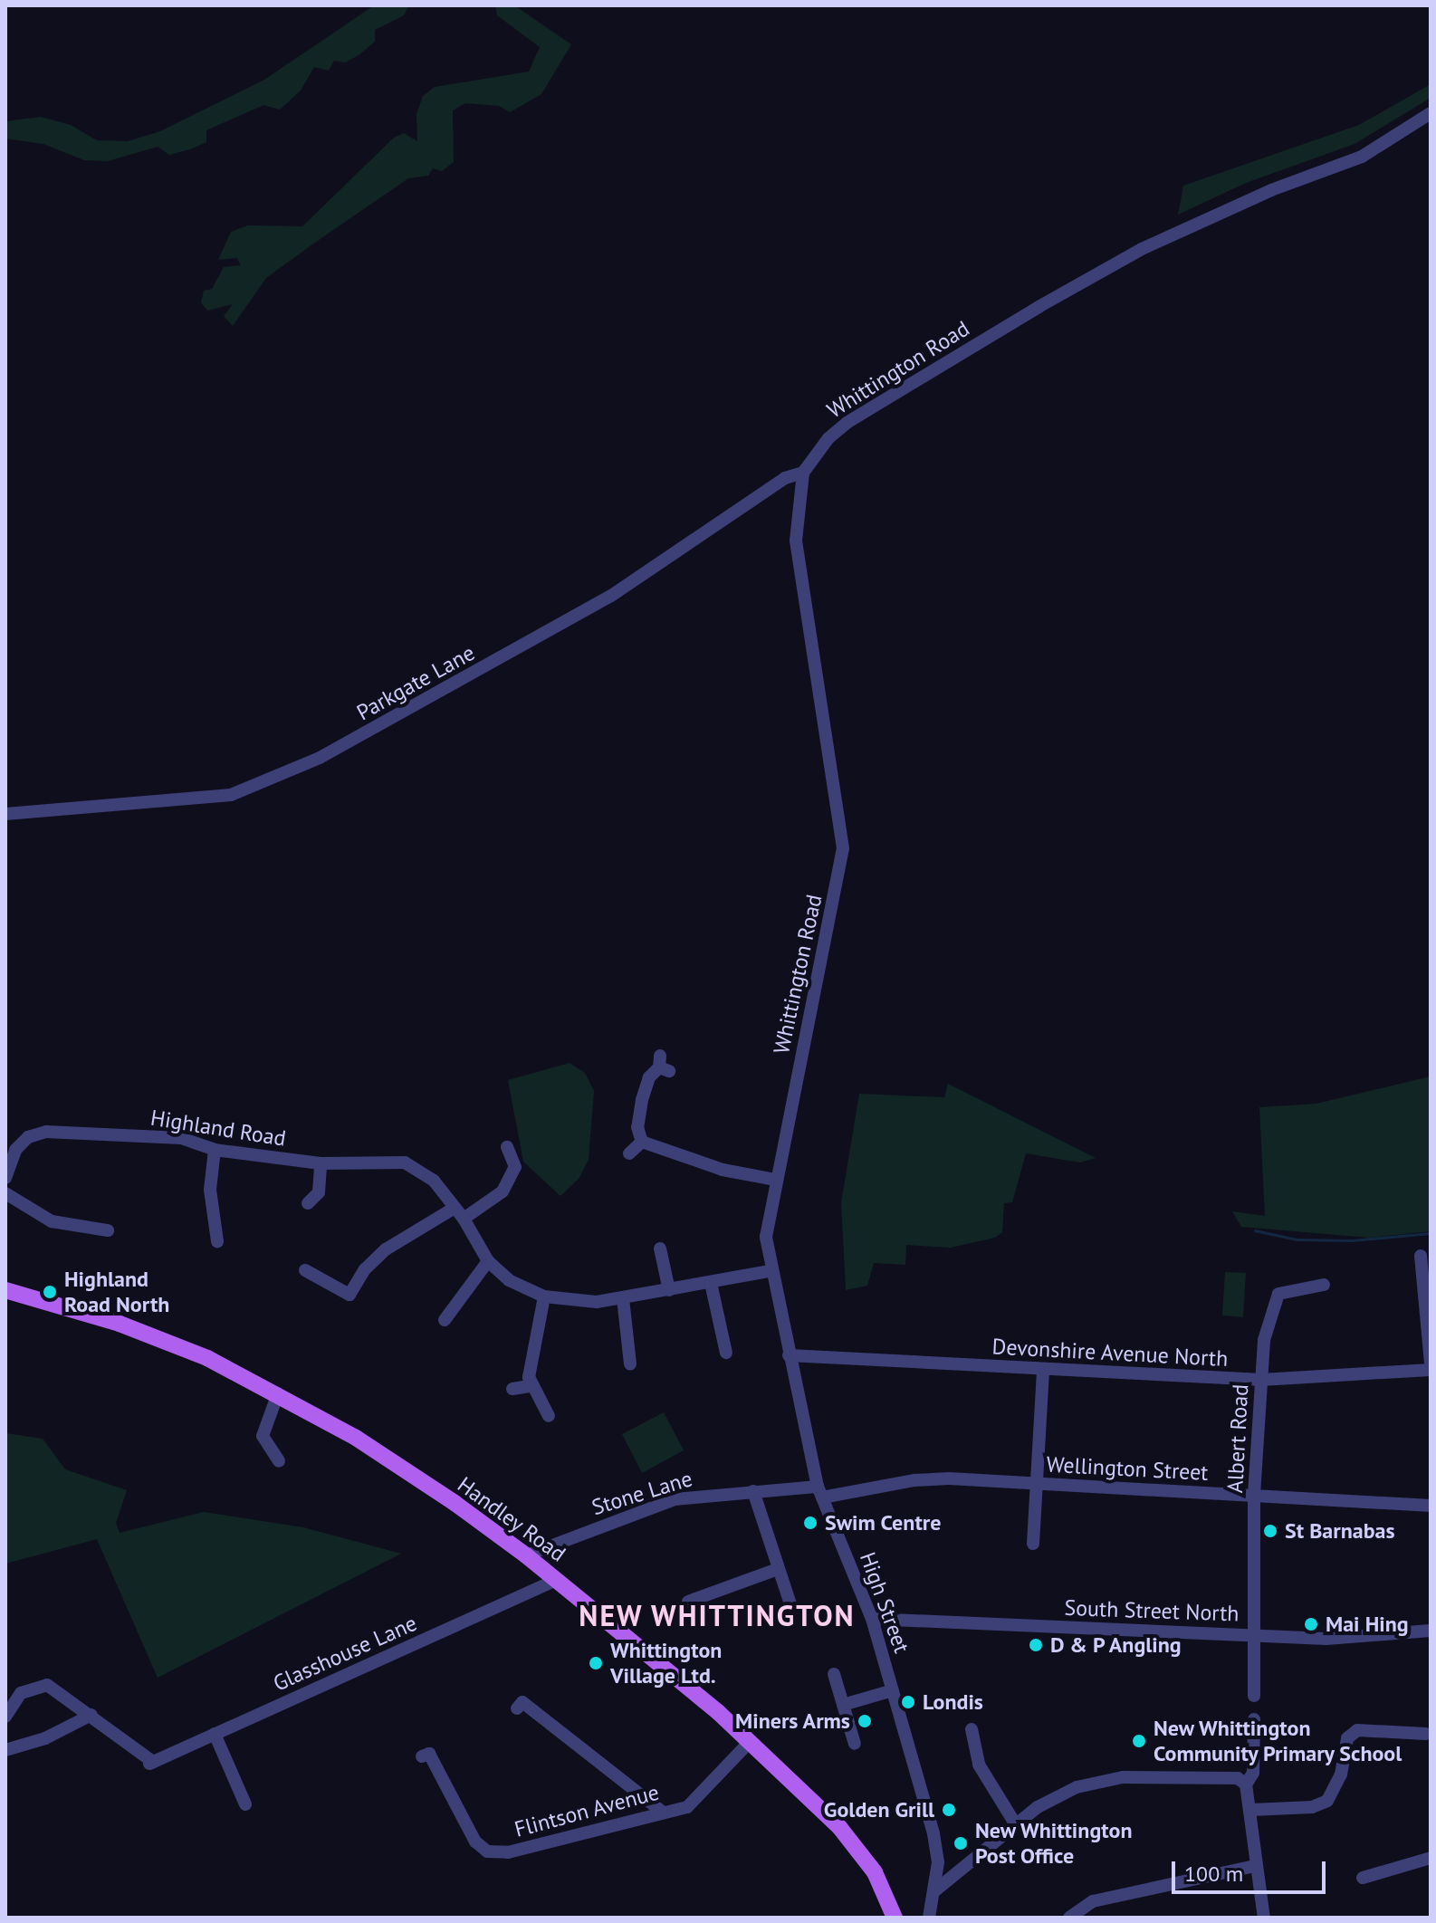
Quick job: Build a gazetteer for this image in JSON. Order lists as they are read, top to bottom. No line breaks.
{"streets":{"main road":["Handley Road"],"street":["Whittington Road","Parkgate Lane","Highland Road","Devonshire Avenue North","Albert Road","Wellington Street","Stone Lane","High Street","South Street North","Glasshouse Lane","Flintson Avenue"]},"crossings":[["Whittington Road","Parkgate Lane"],["Whittington Road","High Street"],["Highland Road","High Street"],["Devonshire Avenue North","Albert Road"],["Devonshire Avenue North","High Street"],["Albert Road","Wellington Street"],["Albert Road","South Street North"],["Wellington Street","Stone Lane"],["Wellington Street","High Street"],["Stone Lane","Handley Road"],["Stone Lane","High Street"],["Handley Road","Glasshouse Lane"],["Handley Road","Flintson Avenue"],["High Street","South Street North"]],"districts":["NEW WHITTINGTON"],"places":["Highland Road North","Swim Centre","St Barnabas","Mai Hing","D & P Angling","Whittington Village Ltd.","Londis","Miners Arms","New Whittington Community Primary School","Golden Grill","New Whittington Post Office"],"scale_bar":"100 m"}
